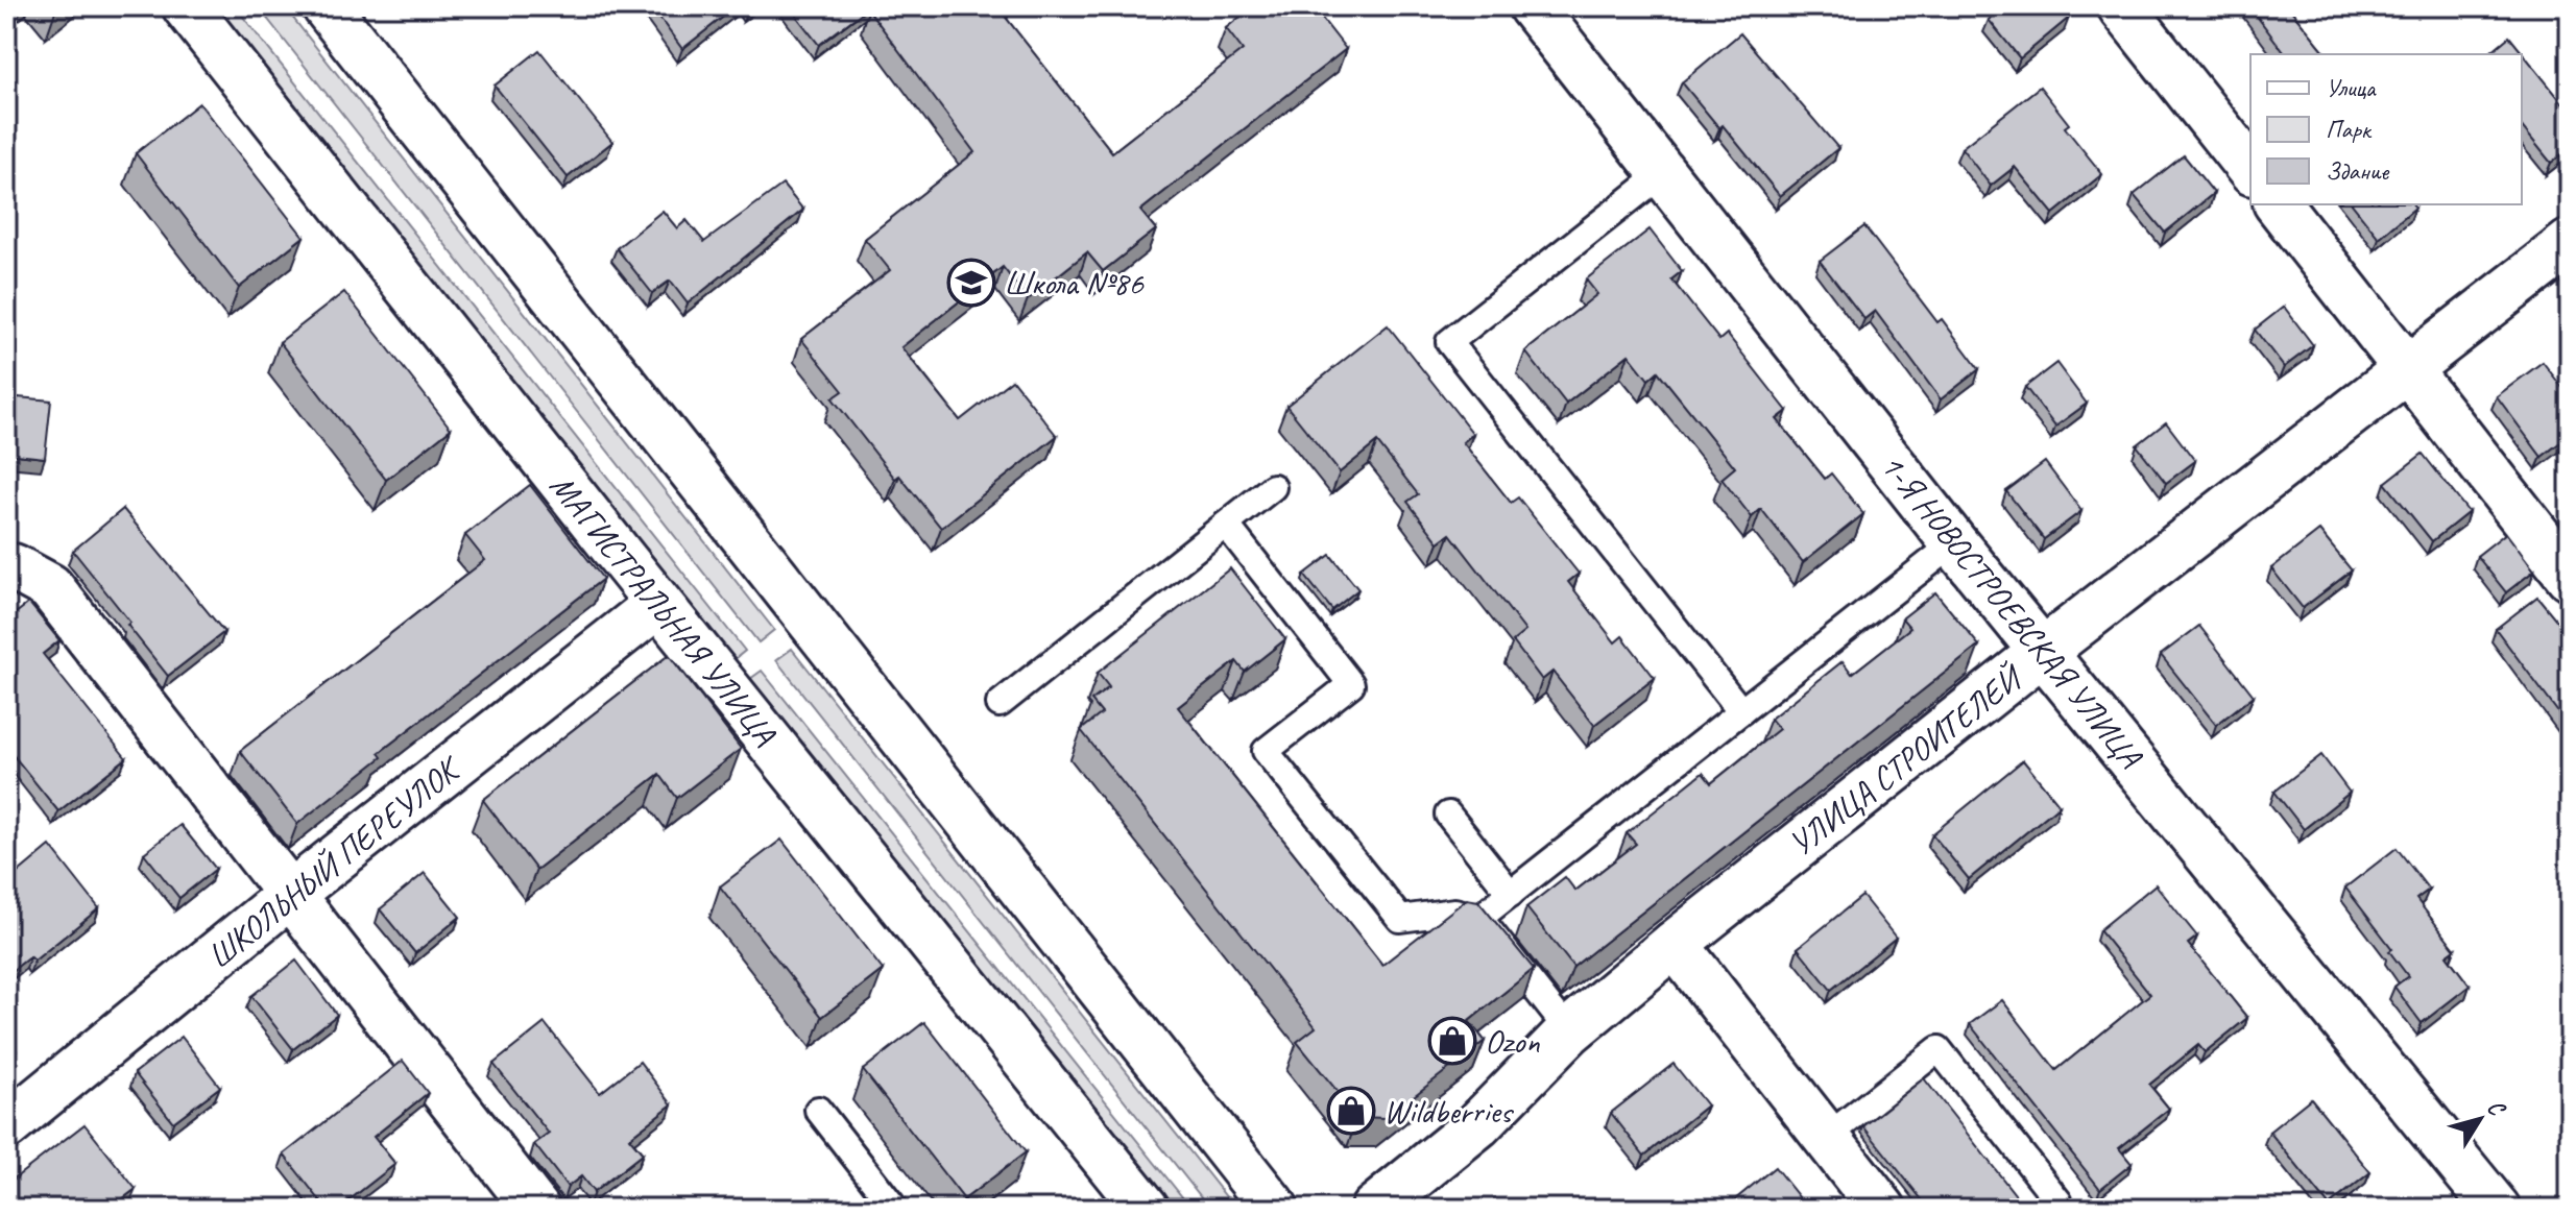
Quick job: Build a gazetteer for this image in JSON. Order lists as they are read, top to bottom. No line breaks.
{"streets":{"street":["МАГИСТРАЛЬНАЯ УЛИЦА","1-Я НОВОСТРОЕВСКАЯ УЛИЦА","УЛИЦА СТРОИТЕЛЕЙ","ШКОЛЬНЫЙ ПЕРЕУЛОК"]},"crossings":[["МАГИСТРАЛЬНАЯ УЛИЦА","ШКОЛЬНЫЙ ПЕРЕУЛОК"],["1-Я НОВОСТРОЕВСКАЯ УЛИЦА","УЛИЦА СТРОИТЕЛЕЙ"]],"places":{"school or university":["Школа №86"],"shop":["Ozon","Wildberries"]},"legend":["Улица","Парк","Здание"],"north":"top right"}
